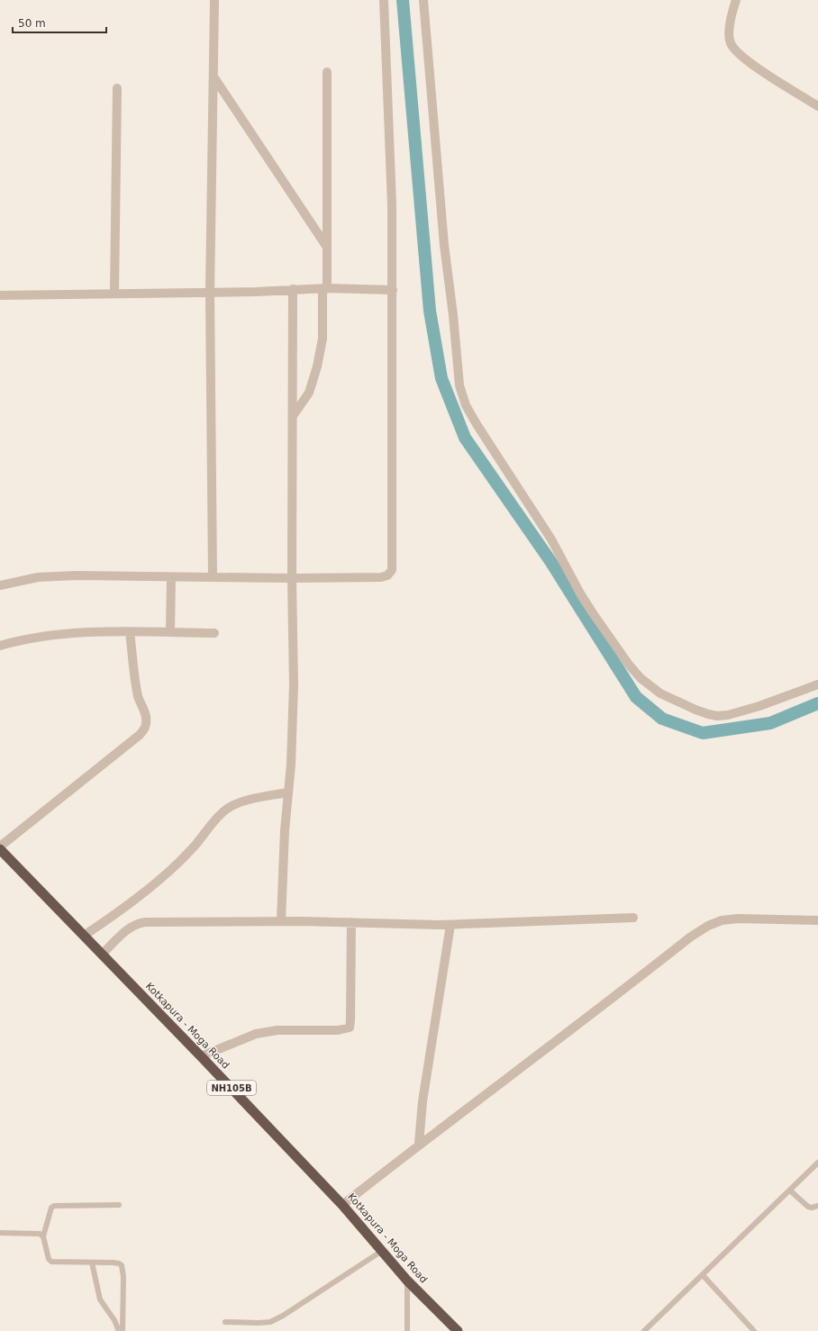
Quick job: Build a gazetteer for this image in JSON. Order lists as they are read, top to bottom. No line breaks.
{"streets":{"highway":["Kotkapura - Moga Road","NH105B"]},"scale_bar":"50 m"}
